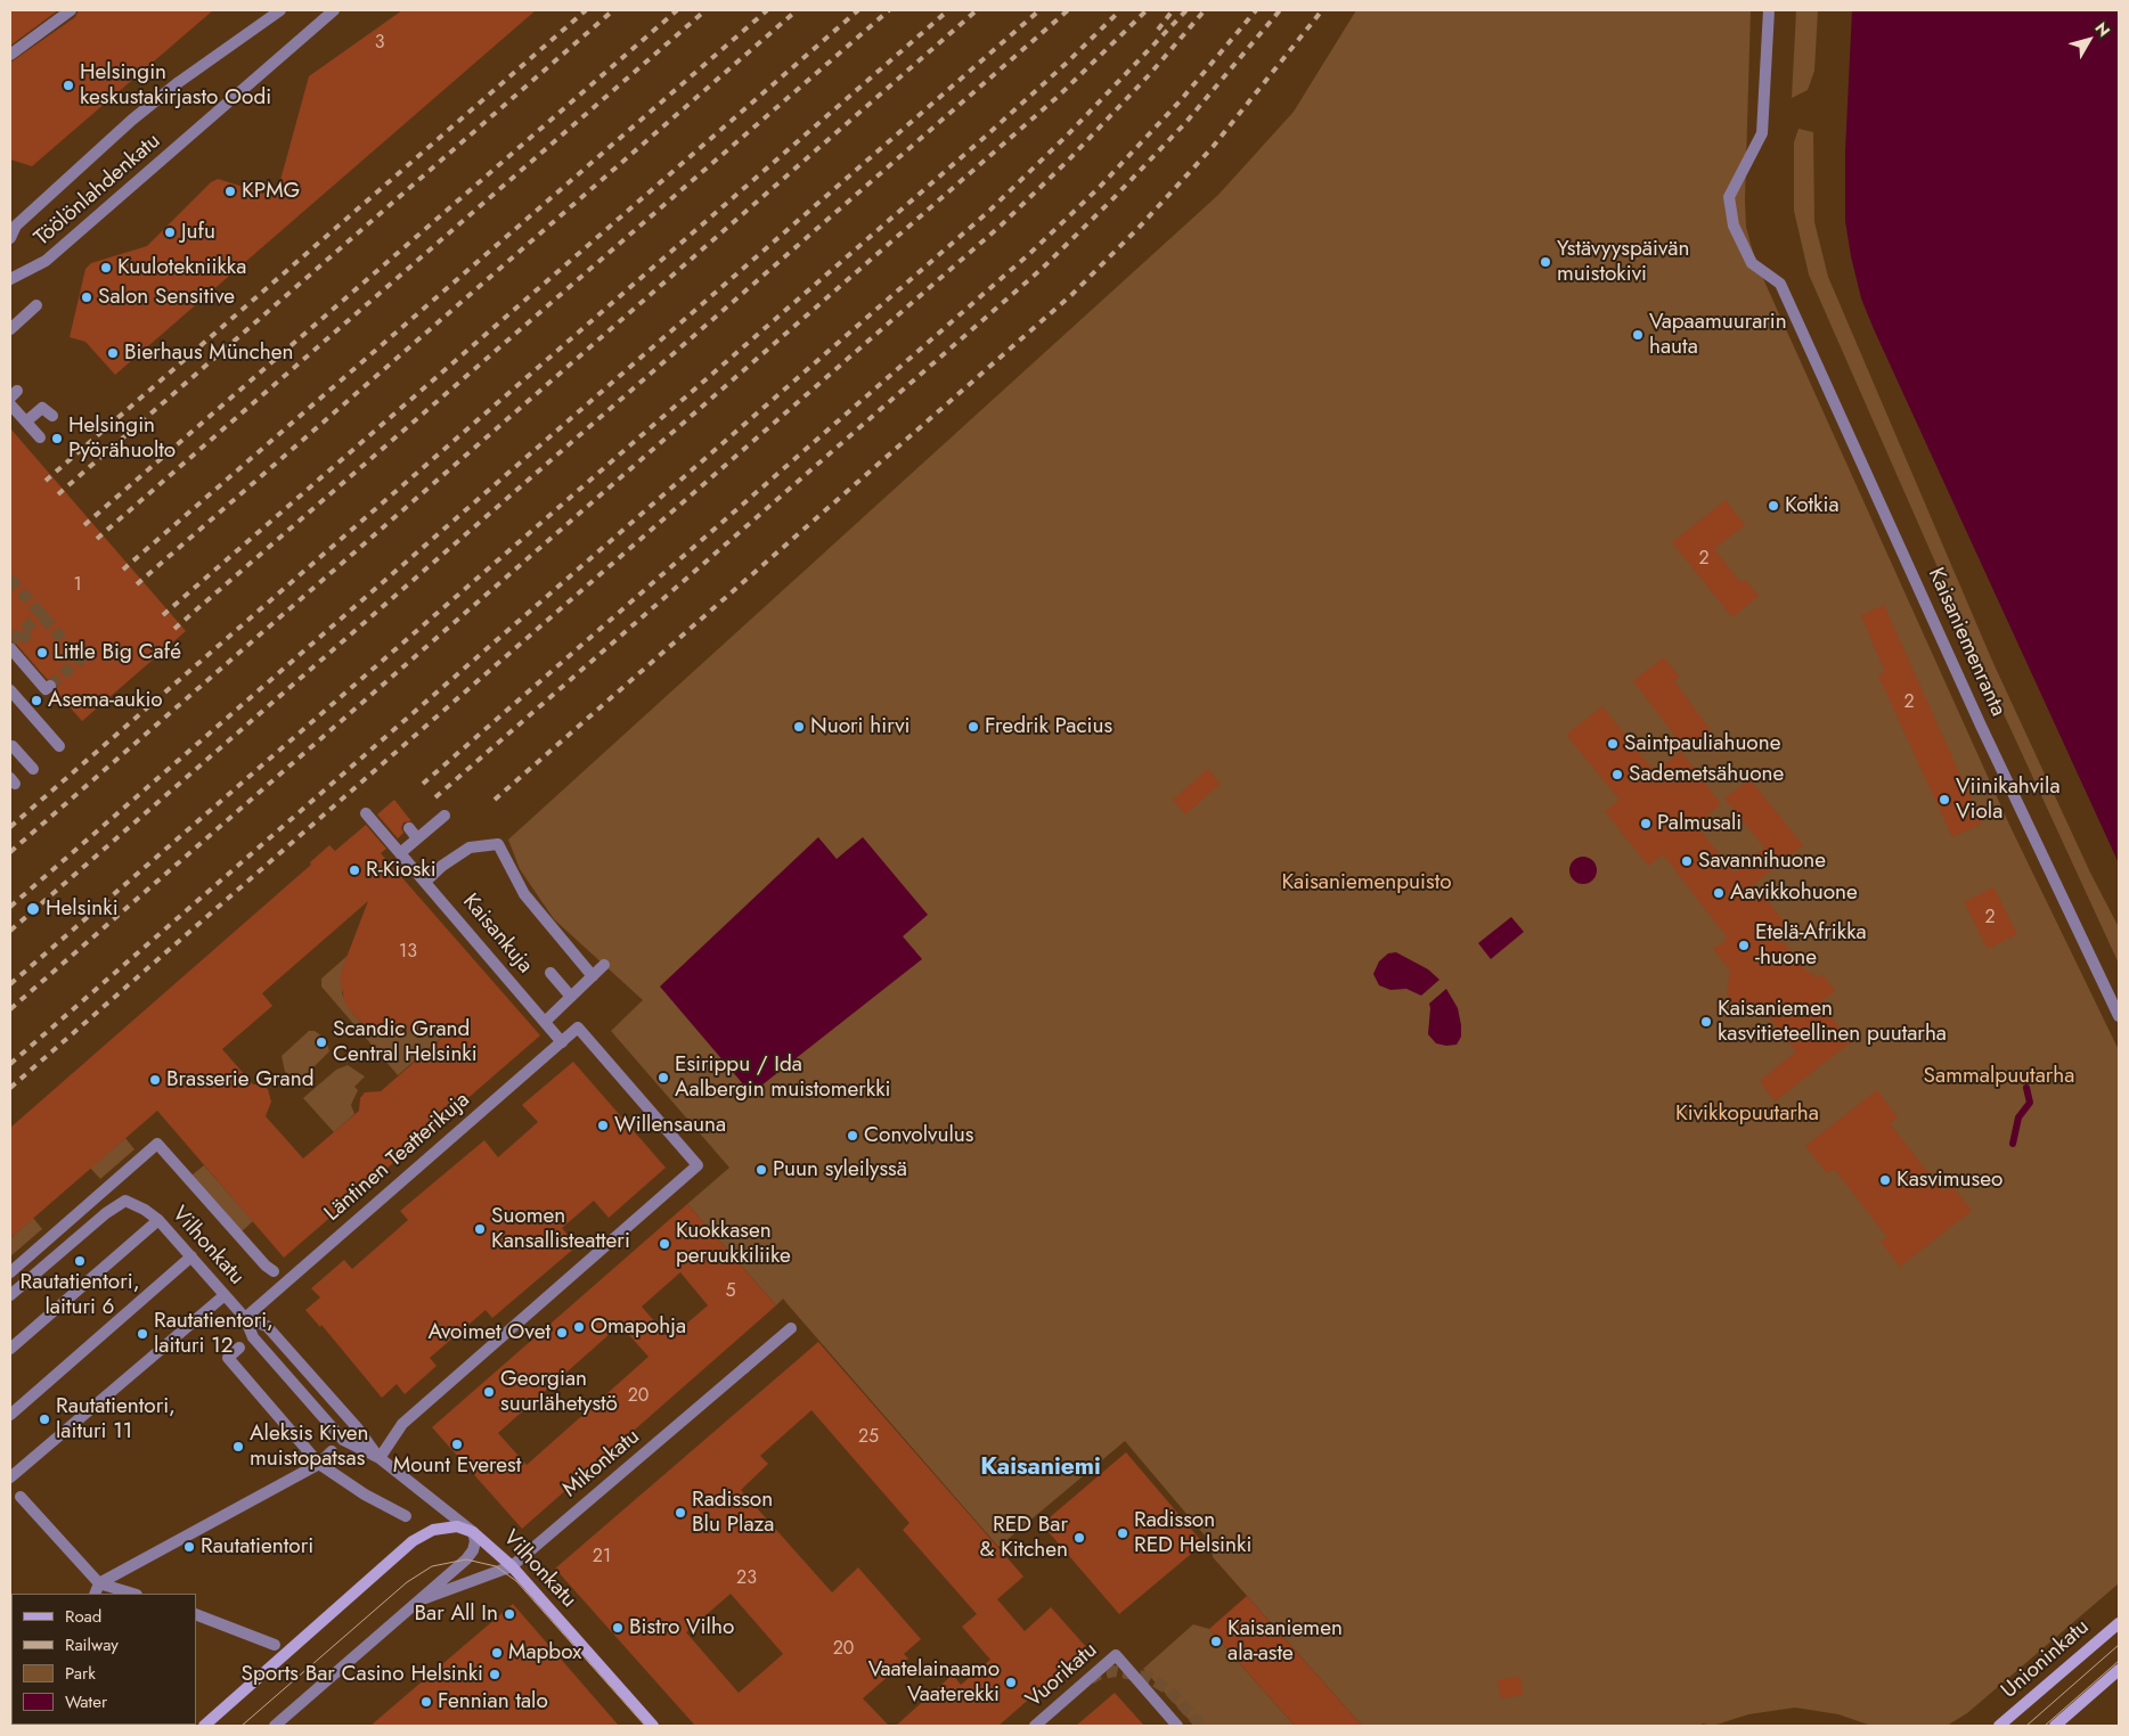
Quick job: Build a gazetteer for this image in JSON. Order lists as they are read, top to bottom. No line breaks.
{"streets":{"main road":["Vilhonkatu","Unioninkatu"],"street":["Töölönlahdenkatu","Kaisaniemenranta","Kaisankuja","Läntinen Teatterikuja","Mikonkatu","Vuorikatu"]},"crossings":[["Kaisankuja","Läntinen Teatterikuja"],["Läntinen Teatterikuja","Vilhonkatu"],["Vilhonkatu","Mikonkatu"]],"districts":["Kaisaniemi"],"parks":["Kaisaniemenpuisto","Sammalpuutarha","Kivikkopuutarha"],"places":["Helsingin keskustakirjasto Oodi","KPMG","Jufu","Ystävyyspäivän muistokivi","Kuulotekniikka","Salon Sensitive","Vapaamuurarin hauta","Bierhaus München","Helsingin Pyörähuolto","Kotkia","Little Big Café","Asema-aukio","Nuori hirvi","Fredrik Pacius","Saintpauliahuone","Sademetsähuone","Viinikahvila Viola","Palmusali","Savannihuone","R-Kioski","Aavikkohuone","Helsinki","Etelä-Afrikka -huone","Kaisaniemen kasvitieteellinen puutarha","Scandic Grand Central Helsinki","Esirippu / Ida Aalbergin muistomerkki","Brasserie Grand","Willensauna","Convolvulus","Puun syleilyssä","Kasvimuseo","Suomen Kansallisteatteri","Kuokkasen peruukkiliike","Rautatientori, laituri 6","Omapohja","Avoimet Ovet","Rautatientori, laituri 12","Georgian suurlähetystö","Rautatientori, laituri 11","Mount Everest","Aleksis Kiven muistopatsas","Radisson Blu Plaza","Radisson RED Helsinki","RED Bar & Kitchen","Rautatientori","Bar All In","Bistro Vilho","Kaisaniemen ala-aste","Mapbox","Sports Bar Casino Helsinki","Vaatelainaamo Vaaterekki","Fennian talo"],"house_numbers":["3","2","1","2","2","13","5","20","25","21","23","20"],"legend":["Road","Railway","Park","Water"],"north":"top right"}
